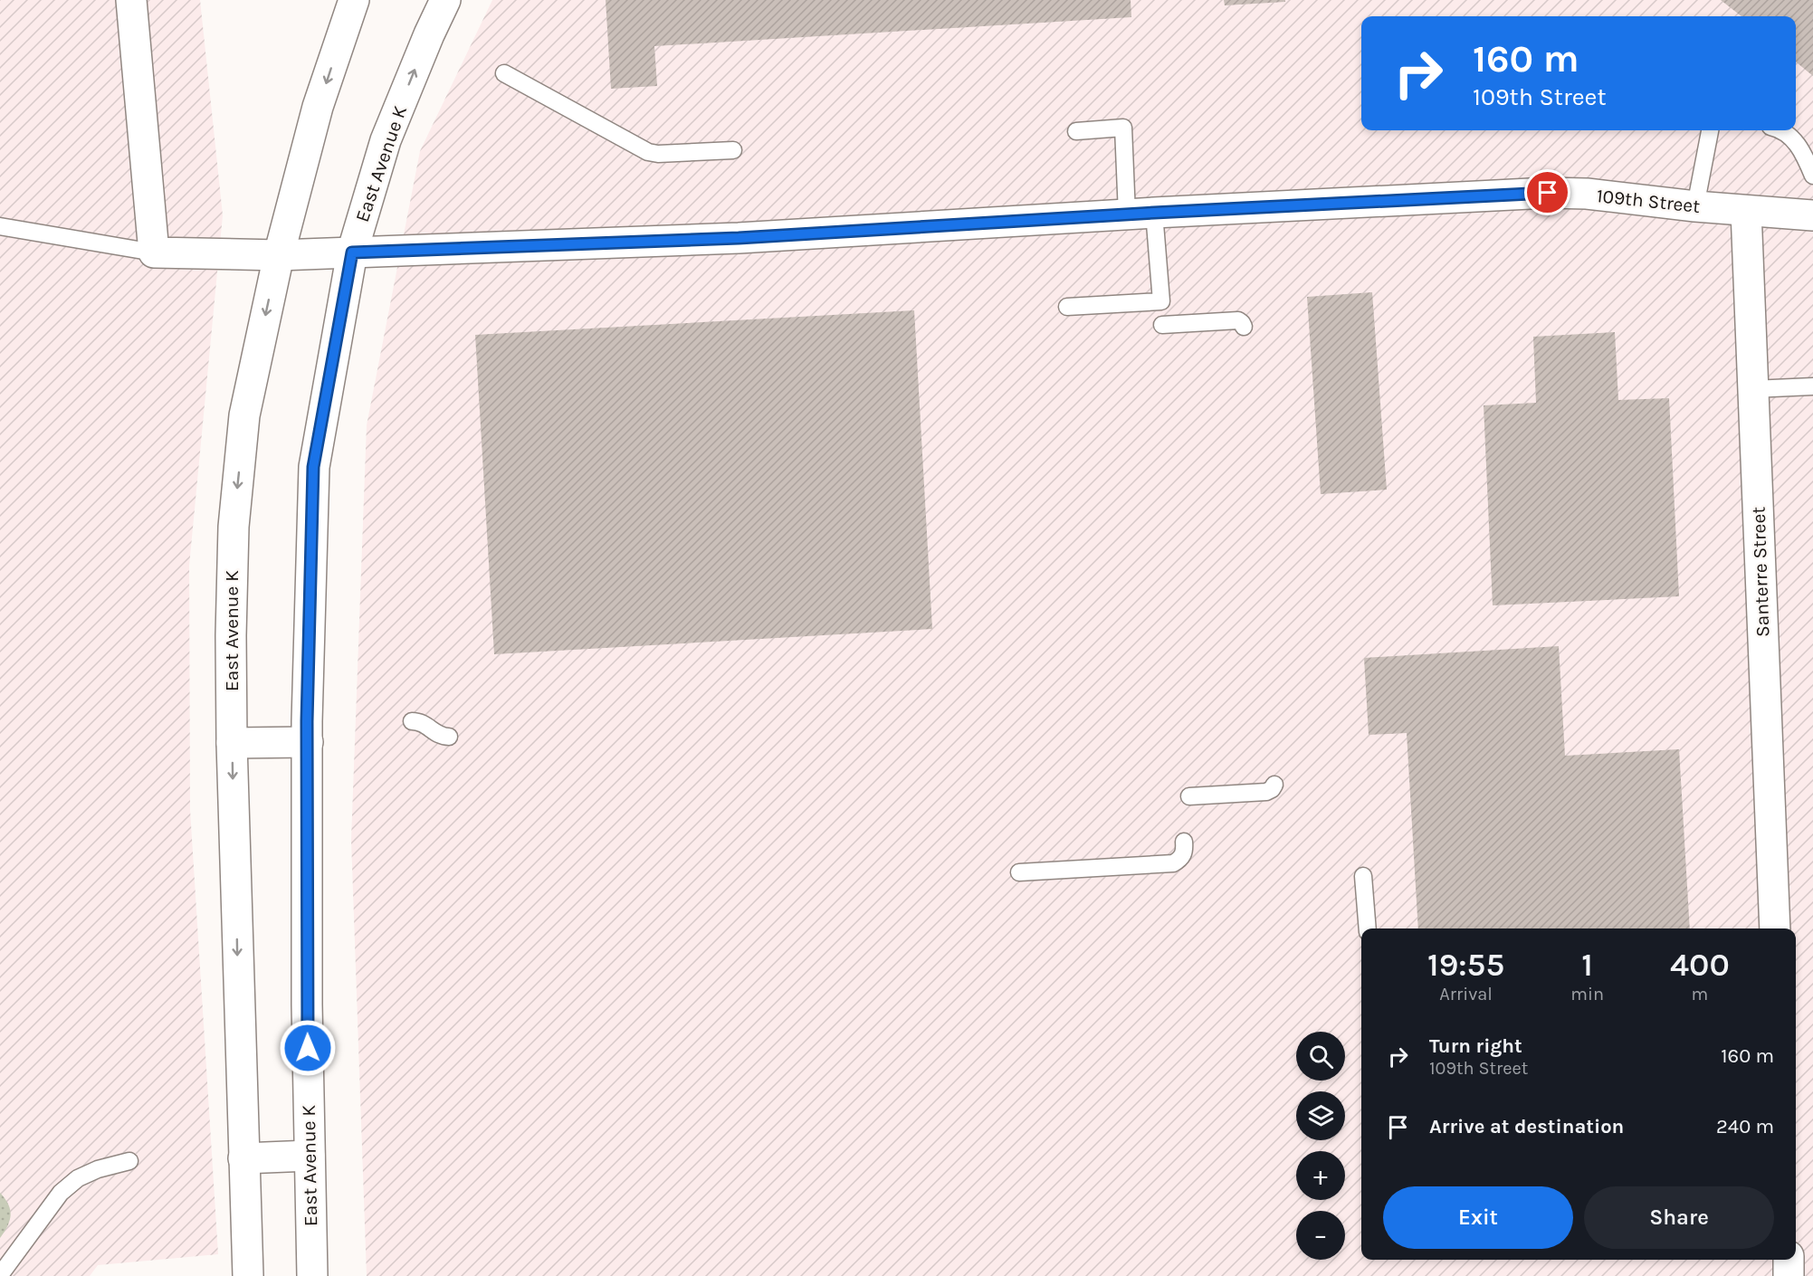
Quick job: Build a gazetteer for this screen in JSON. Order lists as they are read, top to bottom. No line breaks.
{"streets":{"street":["East Avenue K","109th Street","Santerre Street"]},"crossings":[["East Avenue K","109th Street"],["109th Street","Santerre Street"]],"page":{"turn":["160 m","109th Street"],"eta":["19:55","Arrival","1","min","400","m"],"list":[{"name":"Turn right","note":"109th Street","value":"160 m"},{"name":"Arrive at destination","value":"240 m"}],"map_buttons":["+","−"],"buttons":["Exit","Share"]}}
